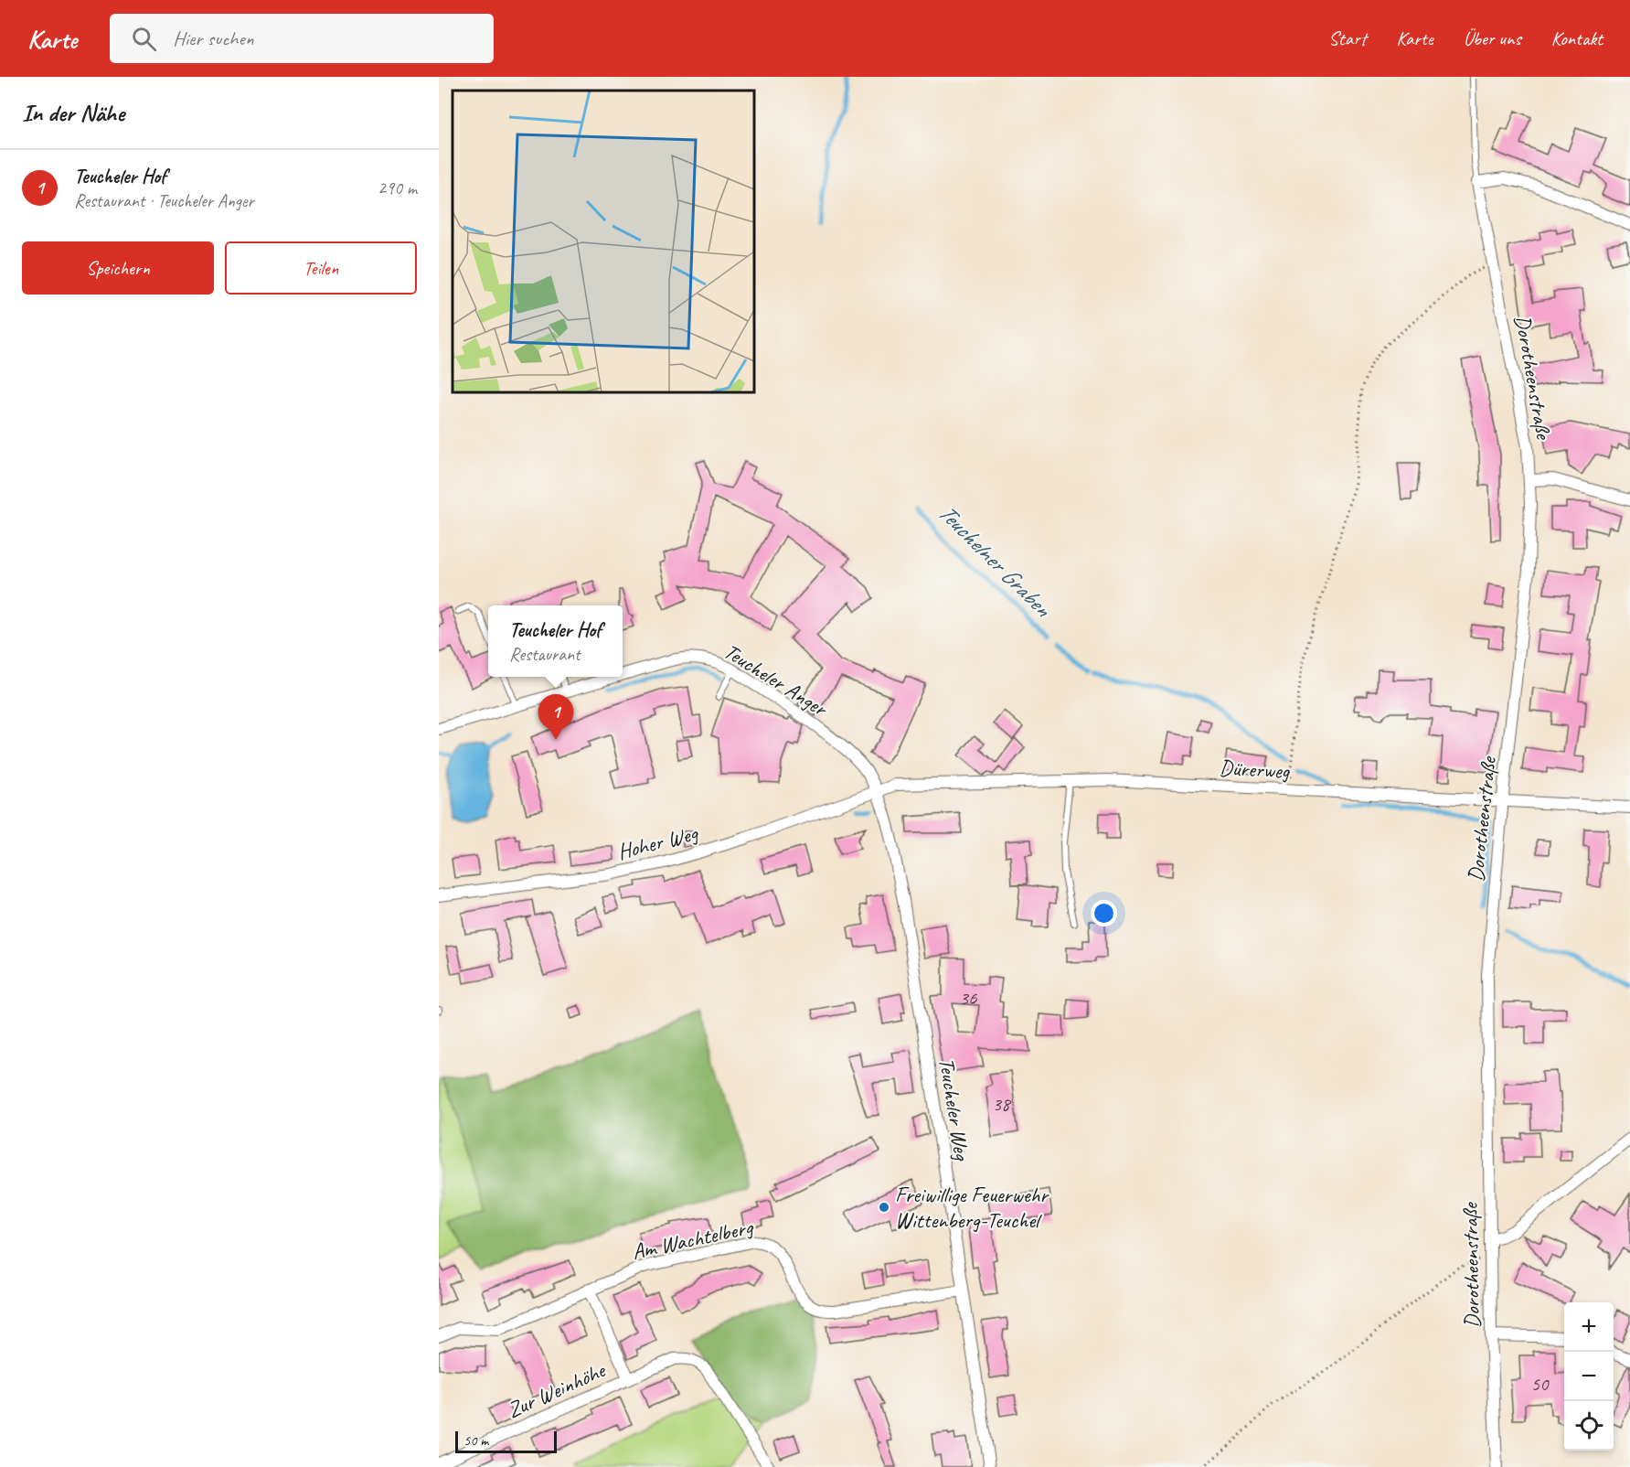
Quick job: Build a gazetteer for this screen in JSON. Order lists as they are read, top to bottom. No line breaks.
{"streets":{"street":["Dorotheenstraße","Teucheler Anger","Dürerweg","Hoher Weg","Teucheler Weg","Am Wachtelberg","Zur Weinhöhe"]},"crossings":[["Dorotheenstraße","Dürerweg"],["Teucheler Anger","Dürerweg"],["Teucheler Anger","Hoher Weg"],["Teucheler Anger","Teucheler Weg"],["Dürerweg","Hoher Weg"],["Dürerweg","Teucheler Weg"],["Hoher Weg","Teucheler Weg"],["Teucheler Weg","Am Wachtelberg"],["Am Wachtelberg","Zur Weinhöhe"]],"water":["Teuchelner Graben"],"places":["Freiwillige Feuerwehr Wittenberg-Teuchel"],"house_numbers":["36","38","50"],"scale_bar":"50 m","page":{"header":"Karte","search":"Hier suchen","nav":["Start","Karte","Über uns","Kontakt"],"heading":"In der Nähe","list":[{"mark":"1","name":"Teucheler Hof","note":"Restaurant · Teucheler Anger","value":"290 m"}],"buttons":["Speichern","Teilen"],"popup":["Teucheler Hof","Restaurant"],"pins":"1","map_buttons":["+","−"],"scale":"50 m"}}
